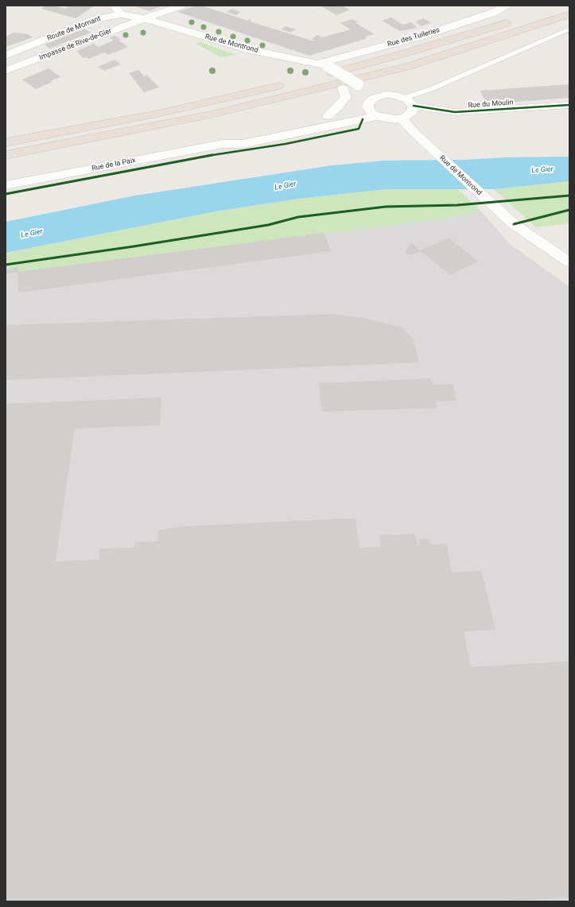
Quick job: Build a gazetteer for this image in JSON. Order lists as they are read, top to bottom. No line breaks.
{"streets":{"main road":["Route de Mornant","Rue des Tuileries","Rue de Montrond","Impasse de Rive-de-Gier","Rue du Moulin","Rue de la Paix"]},"crossings":[["Route de Mornant","Rue de Montrond"],["Route de Mornant","Impasse de Rive-de-Gier"],["Rue des Tuileries","Rue de Montrond"],["Rue de Montrond","Impasse de Rive-de-Gier"]],"water":["Le Gier"]}
